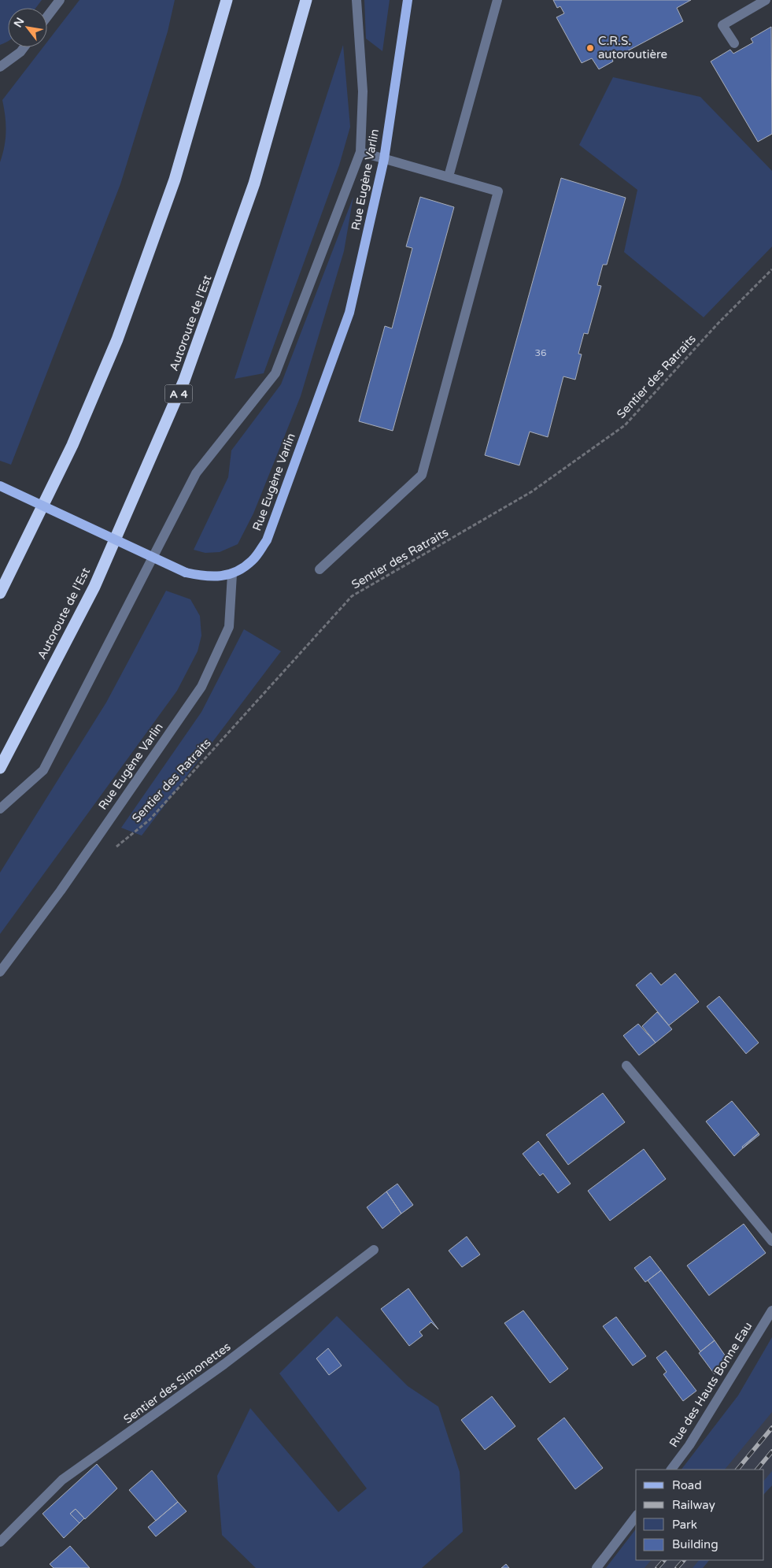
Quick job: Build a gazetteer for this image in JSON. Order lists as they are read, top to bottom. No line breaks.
{"streets":{"highway":["Autoroute de l’Est","A 4"],"main road":["Rue Eugène Varlin"],"street":["Sentier des Simonettes","Rue des Hauts Bonne Eau"],"path":["Sentier des Ratraits"]},"places":["C.R.S. autoroutière"],"house_numbers":["36"],"legend":["Road","Railway","Park","Building"],"north":"top left"}
